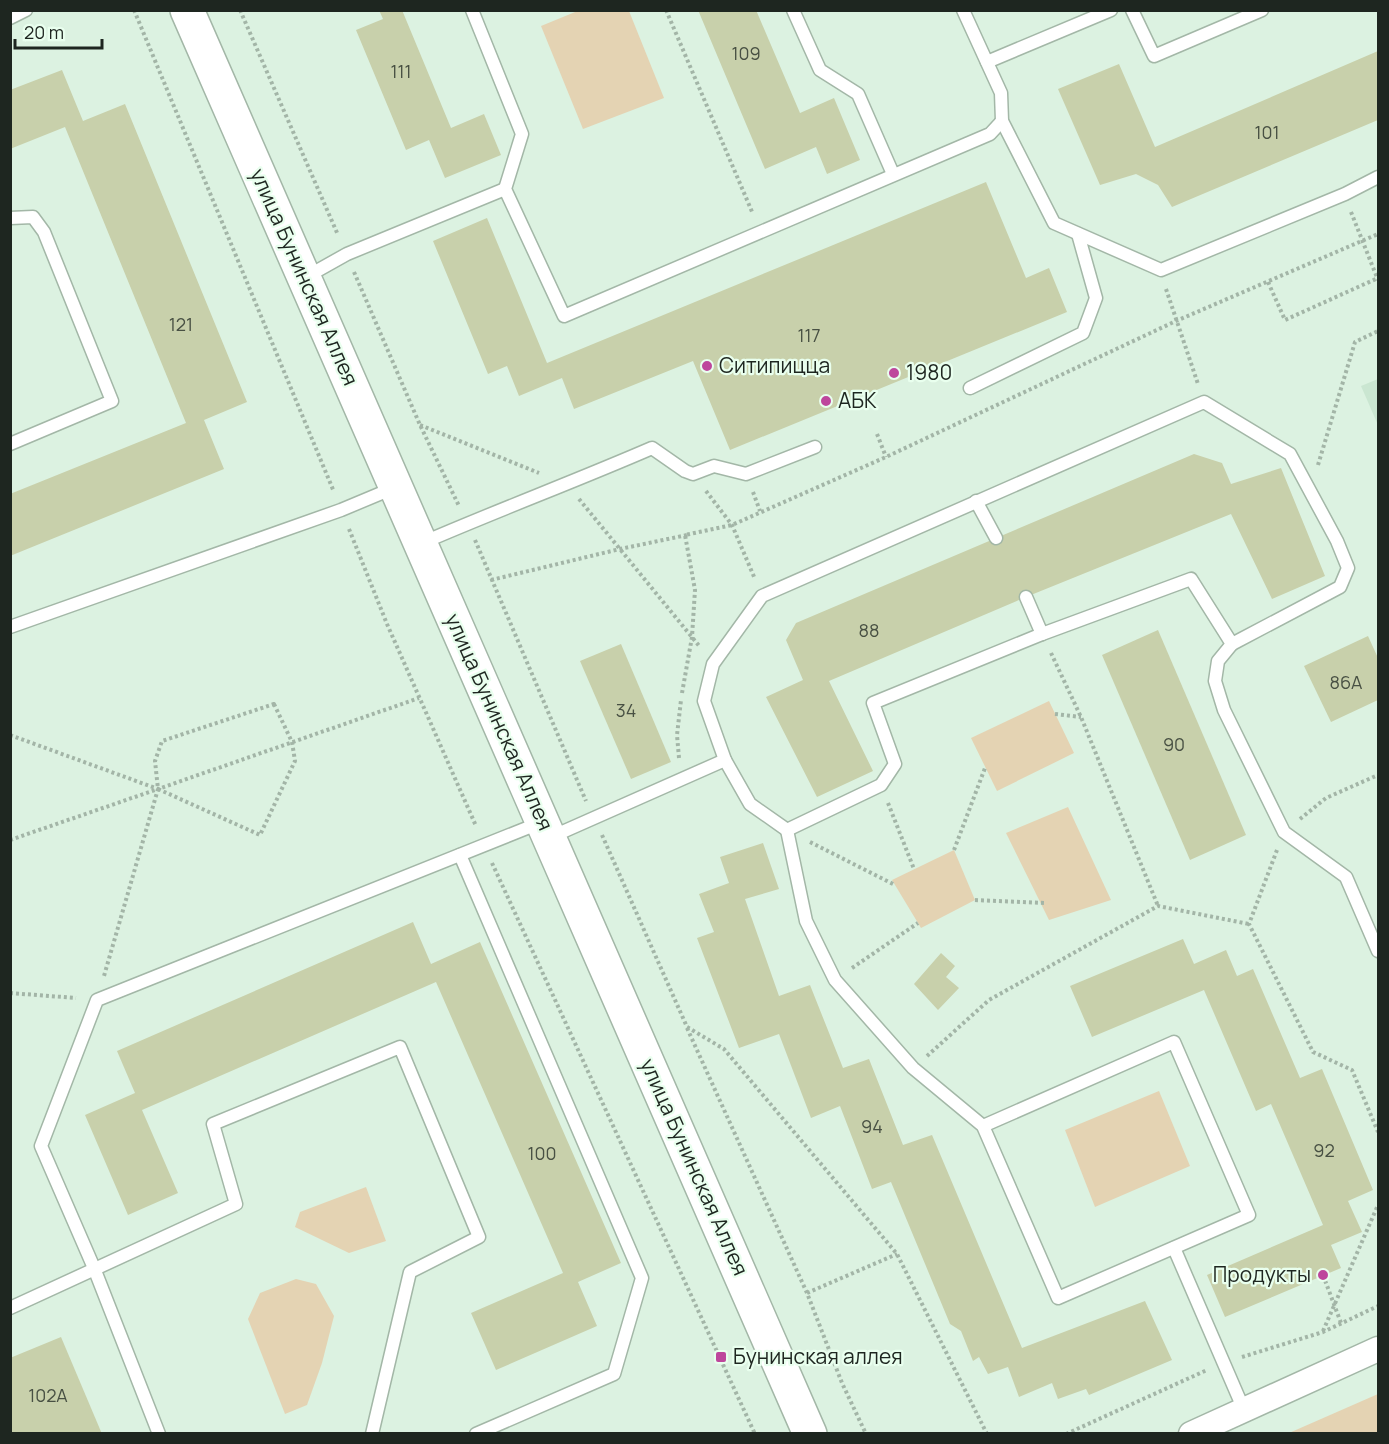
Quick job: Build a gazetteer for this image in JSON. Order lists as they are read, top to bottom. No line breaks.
{"streets":{"street":["улица Бунинская Аллея"]},"places":{"other":["Ситипицца","1980","АБК","Продукты"],"transit":["Бунинская аллея"]},"house_numbers":["109","111","101","121","117","88","86А","34","90","94","92","100","102А"],"scale_bar":"20 m"}
